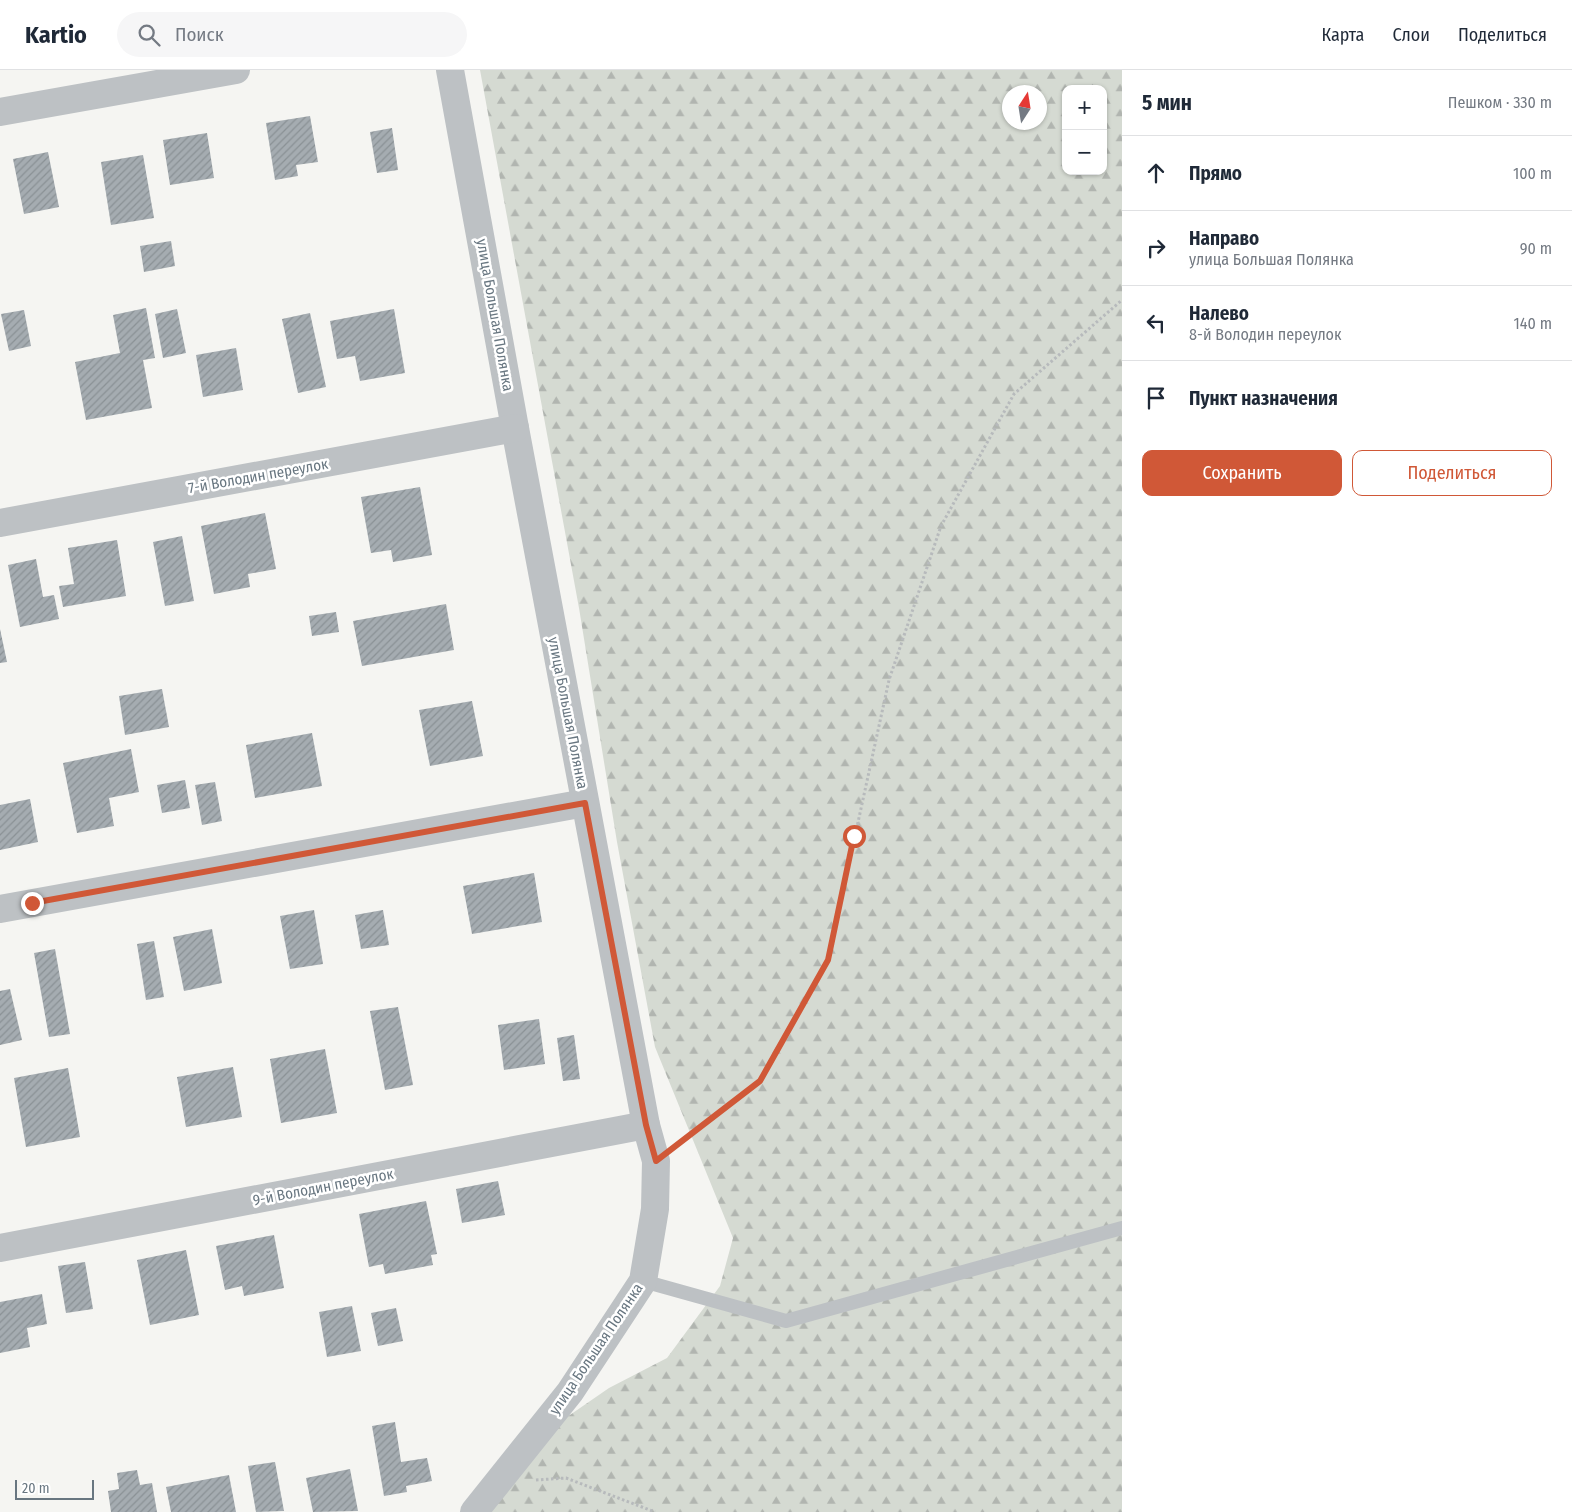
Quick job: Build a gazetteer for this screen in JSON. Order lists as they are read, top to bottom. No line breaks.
{"streets":{"street":["улица Большая Полянка","7-й Володин переулок","9-й Володин переулок"]},"crossings":[["улица Большая Полянка","7-й Володин переулок"],["улица Большая Полянка","9-й Володин переулок"]],"scale_bar":"20 m","north":"top","page":{"header":"Kartio","search":"Поиск","nav":["Карта","Слои","Поделиться"],"heading":["5 мин","Пешком · 330 m"],"map_buttons":["+","−"],"list":[["Прямо","100 m"],["Направо","улица Большая Полянка","90 m"],["Налево","8-й Володин переулок","140 m"],"Пункт назначения"],"buttons":["Сохранить","Поделиться"],"scale":"20 m"}}
